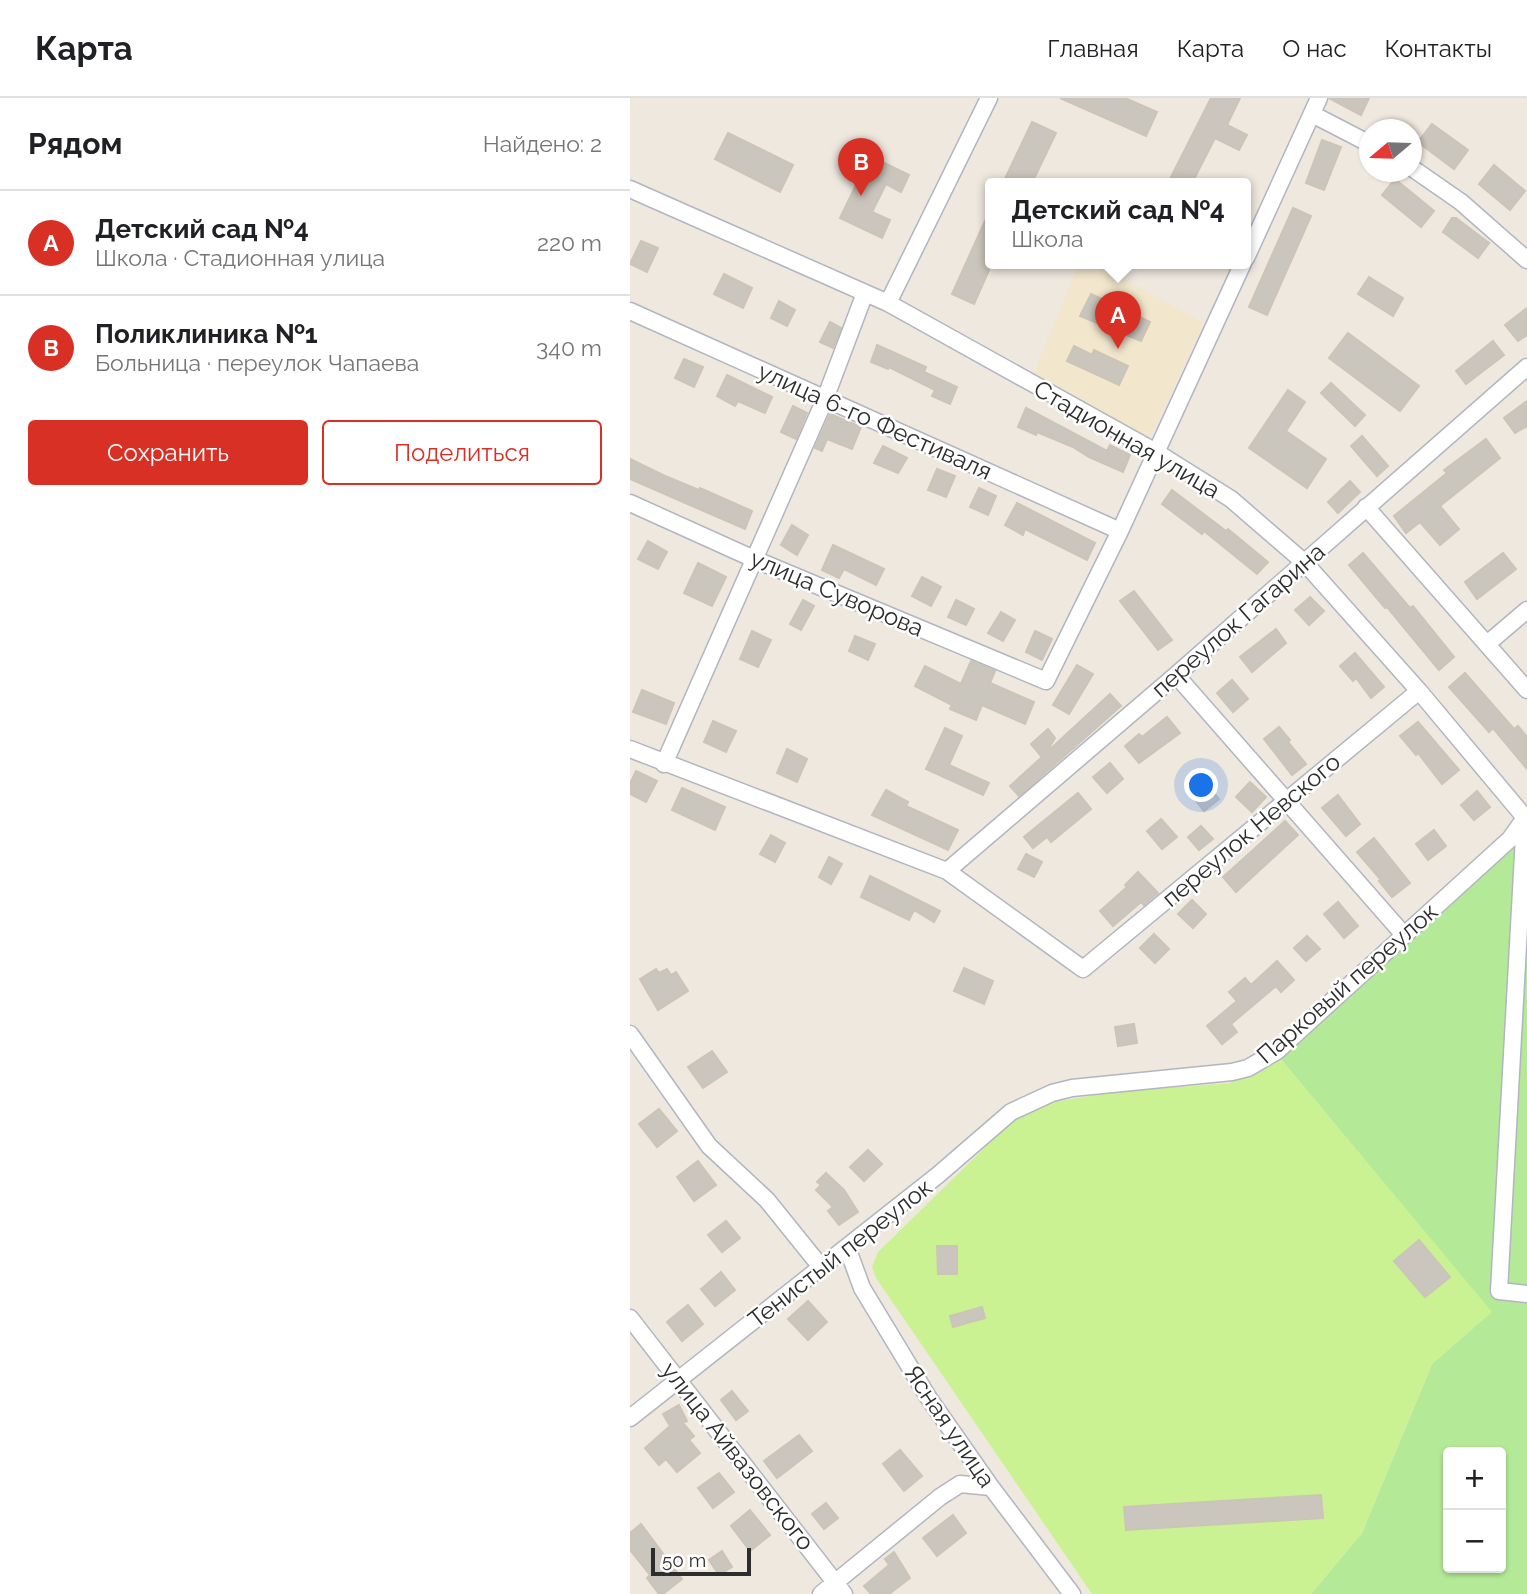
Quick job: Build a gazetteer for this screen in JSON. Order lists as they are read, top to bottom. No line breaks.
{"streets":{"street":["улица 6-го Фестиваля","Стадионная улица","улица Суворова","переулок Гагарина","переулок Невского","Парковый переулок","Тенистый переулок","Ясная улица","улица Айвазовского"]},"crossings":[["улица 6-го Фестиваля","улица Суворова"],["Стадионная улица","переулок Гагарина"],["Стадионная улица","переулок Невского"],["Стадионная улица","Парковый переулок"],["переулок Гагарина","переулок Невского"],["Парковый переулок","Тенистый переулок"],["Тенистый переулок","Ясная улица"],["Тенистый переулок","улица Айвазовского"]],"scale_bar":"50 m","north":"left","page":{"header":"Карта","nav":["Главная","Карта","О нас","Контакты"],"heading":["Рядом","Найдено: 2"],"pins":["B","A"],"popup":["Детский сад №4","Школа"],"list":[{"mark":"A","name":"Детский сад №4","note":"Школа · Стадионная улица","value":"220 m"},{"mark":"B","name":"Поликлиника №1","note":"Больница · переулок Чапаева","value":"340 m"}],"buttons":["Сохранить","Поделиться"],"map_buttons":["+","−"],"scale":"50 m"}}
